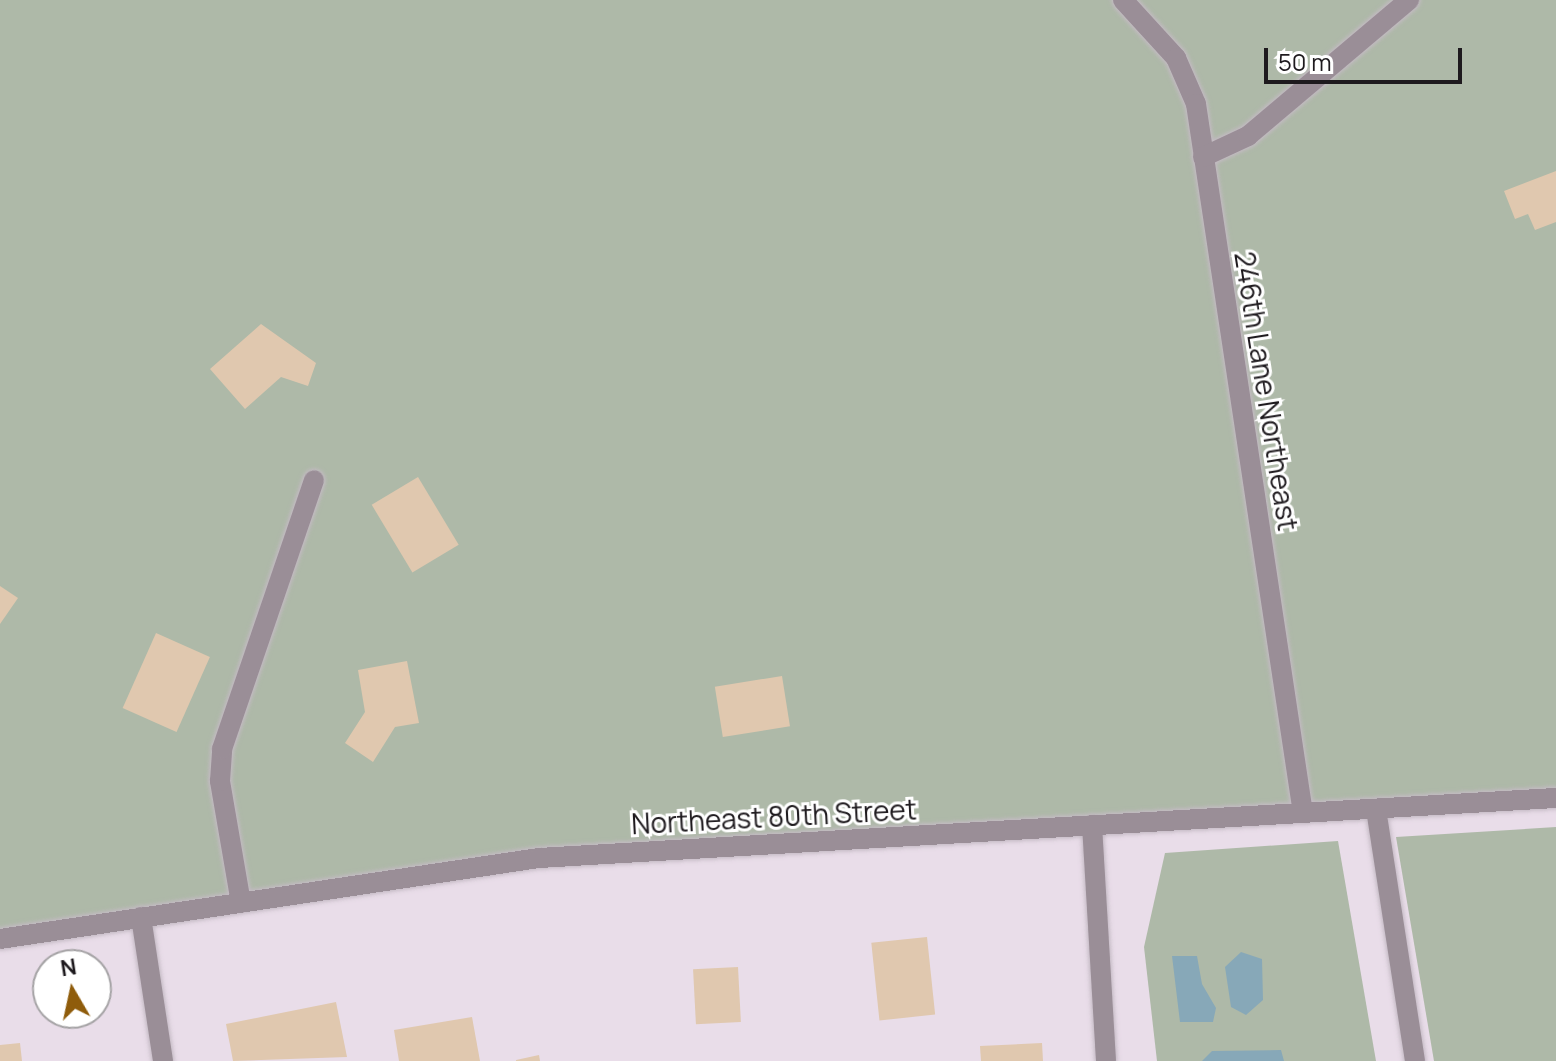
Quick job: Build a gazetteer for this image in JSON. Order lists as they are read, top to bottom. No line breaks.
{"streets":{"street":["246th Lane Northeast","Northeast 80th Street"]},"crossings":[["246th Lane Northeast","Northeast 80th Street"]],"scale_bar":"50 m","north":"top"}
